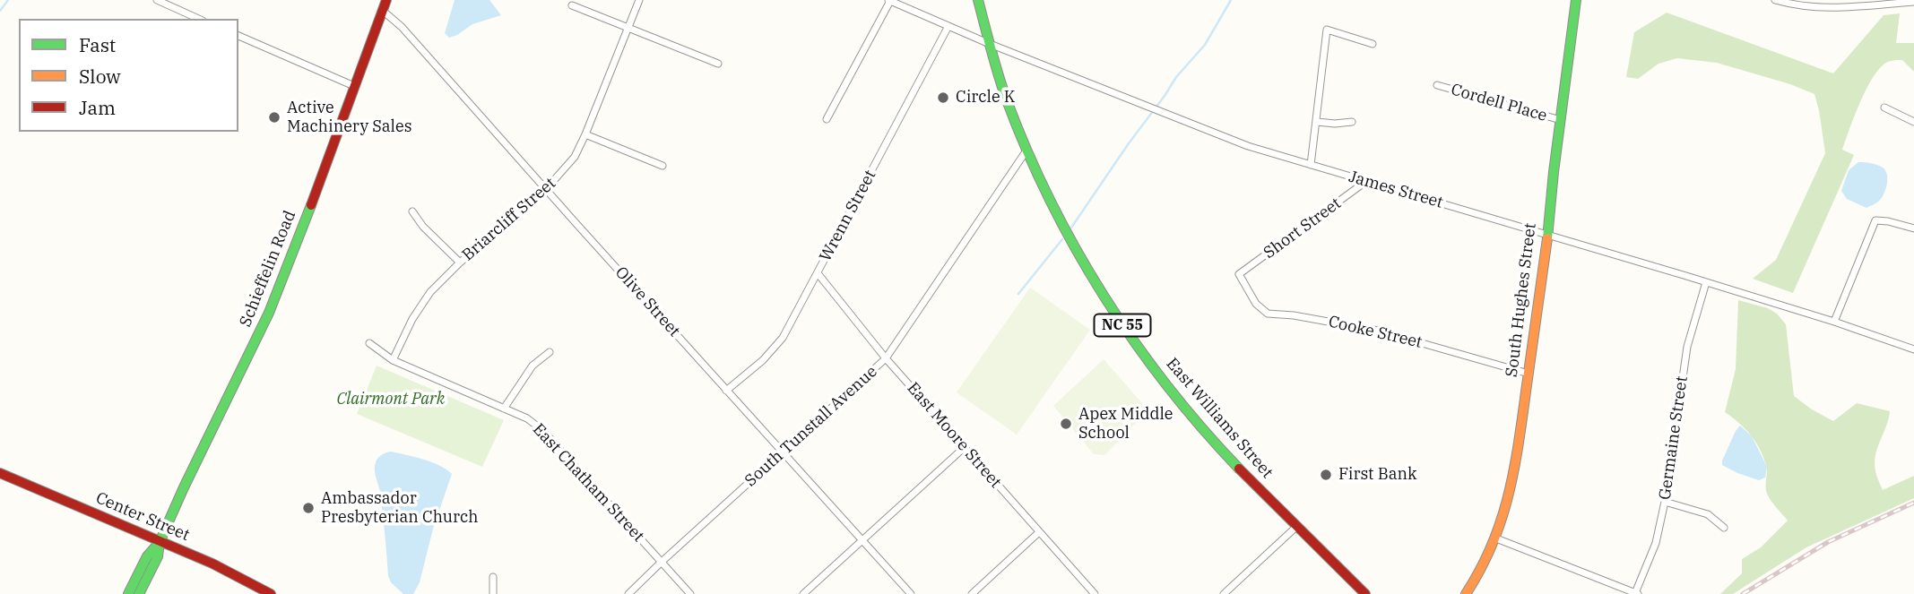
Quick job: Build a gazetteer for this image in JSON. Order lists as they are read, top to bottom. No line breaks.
{"streets":{"street":["Cordell Place","James Street","Wrenn Street","Briarcliff Street","Short Street","Schieffelin Road","South Hughes Street","Olive Street","NC 55","Cooke Street","East Williams Street","South Tunstall Avenue","East Moore Street","Germaine Street","East Chatham Street","Center Street"]},"crossings":[["Cordell Place","South Hughes Street"],["James Street","Wrenn Street"],["James Street","Short Street"],["James Street","South Hughes Street"],["James Street","East Williams Street"],["James Street","Germaine Street"],["Wrenn Street","Olive Street"],["Wrenn Street","East Moore Street"],["Briarcliff Street","Olive Street"],["Briarcliff Street","East Chatham Street"],["Short Street","Cooke Street"],["Schieffelin Road","Olive Street"],["Schieffelin Road","Center Street"],["South Hughes Street","Cooke Street"],["Olive Street","South Tunstall Avenue"],["East Williams Street","South Tunstall Avenue"],["South Tunstall Avenue","East Moore Street"],["South Tunstall Avenue","East Chatham Street"]],"parks":["Clairmont Park"],"places":["Circle K","Active Machinery Sales","Apex Middle School","First Bank","Ambassador Presbyterian Church"],"legend":["Fast","Slow","Jam"]}
